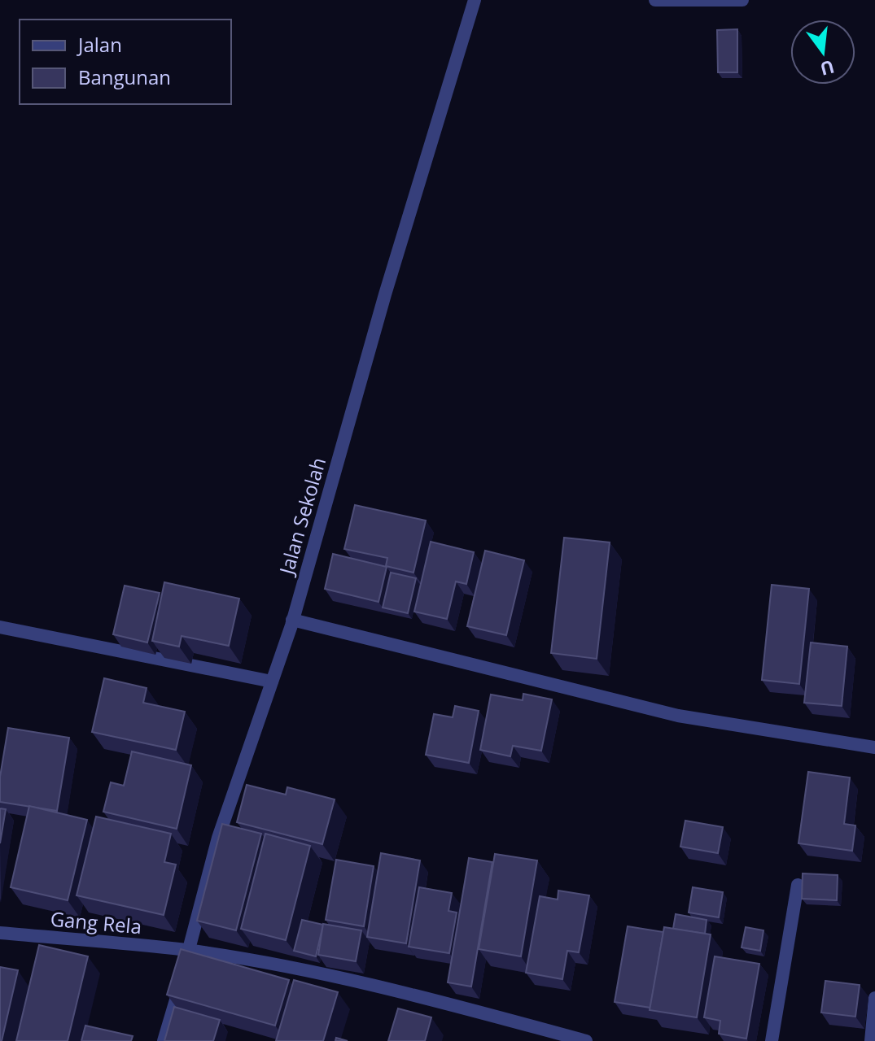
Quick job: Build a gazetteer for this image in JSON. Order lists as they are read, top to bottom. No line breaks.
{"streets":{"street":["Jalan Sekolah","Gang Rela"]},"crossings":[["Jalan Sekolah","Gang Rela"]],"legend":["Jalan","Bangunan"],"north":"bottom"}
